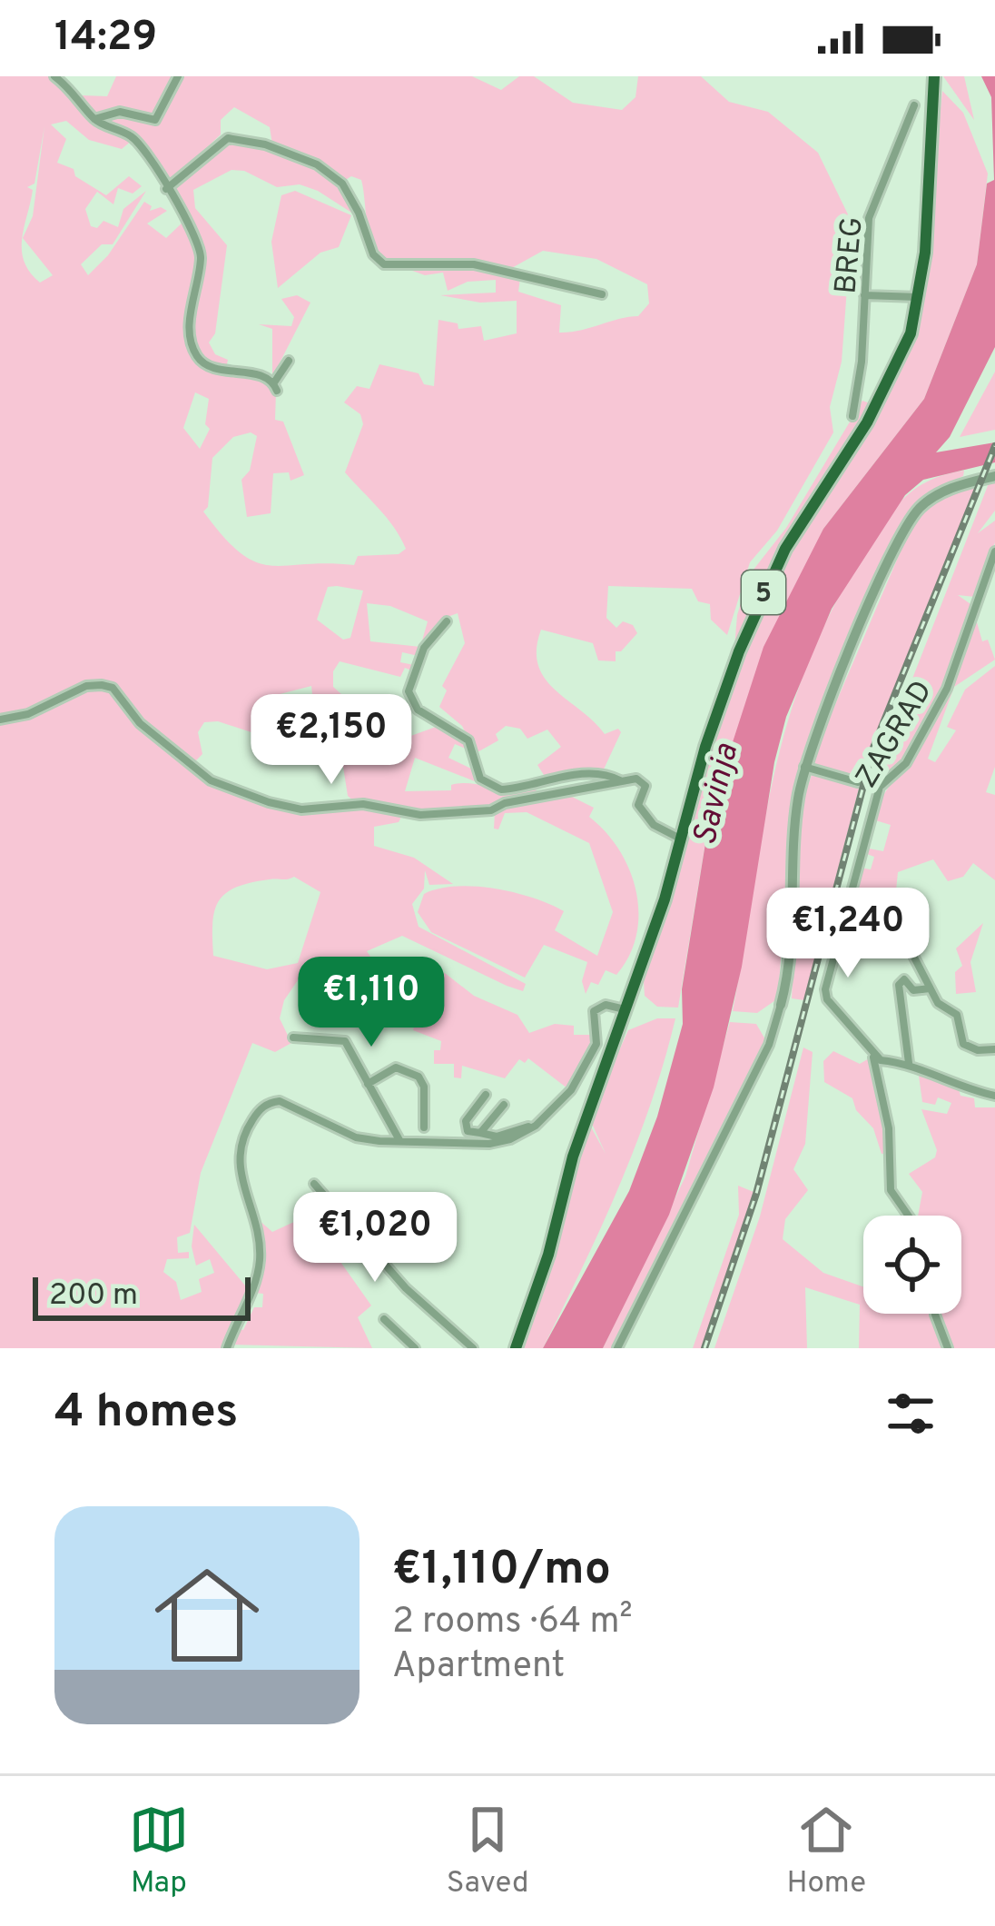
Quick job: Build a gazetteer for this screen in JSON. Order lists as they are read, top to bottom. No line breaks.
{"streets":{"main road":["5"],"street":["BREG","ZAGRAD"]},"water":["Savinja"],"scale_bar":"200 m","page":{"status":"14:29","price":["€2,150","€1,240","€1,110","€1,020"],"scale":"200 m","heading":"4 homes","list":[{"name":"€1,110/mo","note":"2 rooms · 64 m² · Apartment"}],"tabs":["Map","Saved","Home"]}}
